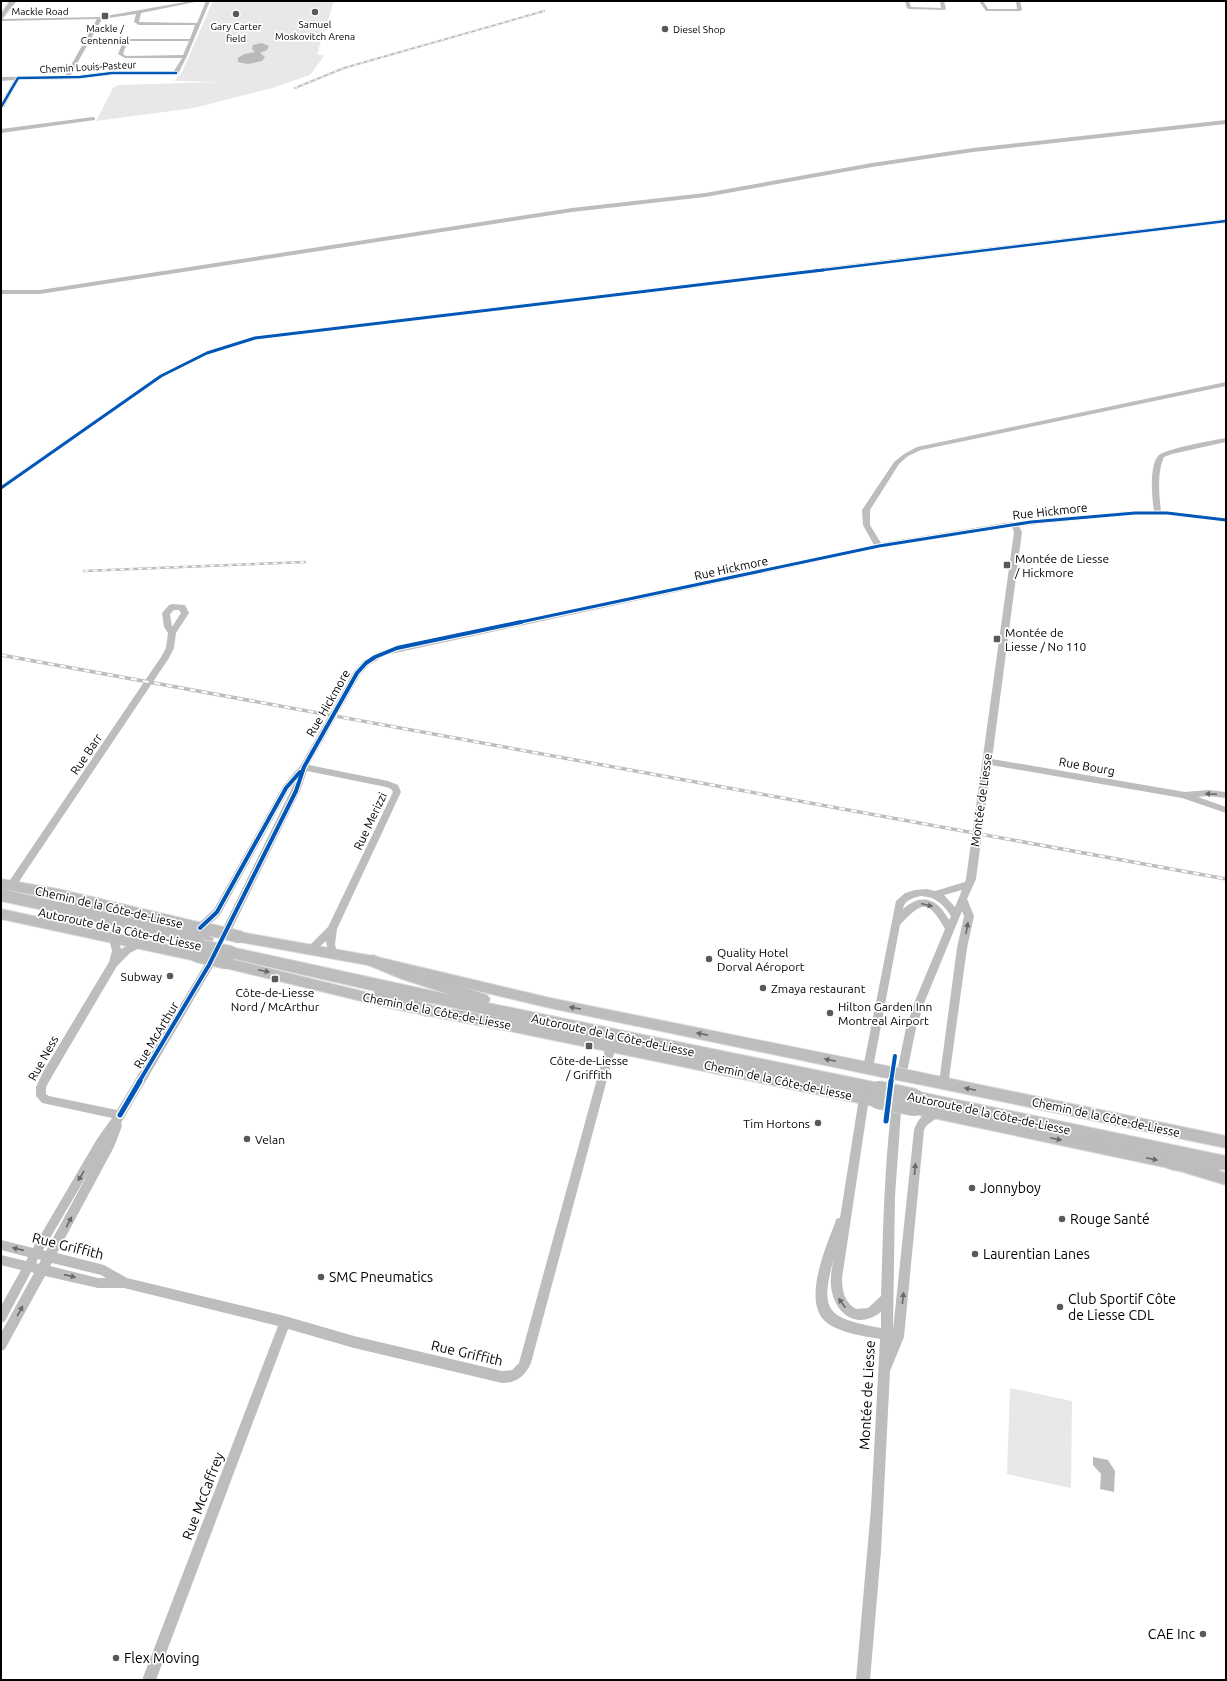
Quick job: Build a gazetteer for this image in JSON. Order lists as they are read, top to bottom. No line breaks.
{"streets":{"highway":["Autoroute de la Côte-de-Liesse"],"main road":["Chemin de la Côte-de-Liesse"],"street":["Mackle Road","Chemin Louis-Pasteur","Rue Hickmore","Rue Barr","Rue Bourg","Montée de Liesse","Rue Merizzi","Rue McArthur","Rue Ness","Rue Griffith","Rue McCaffrey"]},"crossings":[["Rue Hickmore","Montée de Liesse"],["Rue Hickmore","Rue Merizzi"],["Rue Barr","Chemin de la Côte-de-Liesse"],["Rue Barr","Autoroute de la Côte-de-Liesse"],["Rue Bourg","Montée de Liesse"],["Chemin de la Côte-de-Liesse","Autoroute de la Côte-de-Liesse"],["Chemin de la Côte-de-Liesse","Rue Griffith"],["Rue McArthur","Rue Ness"],["Rue McArthur","Rue Griffith"],["Rue Griffith","Rue McCaffrey"]],"places":{"other":["Samuel Moskovitch Arena","Gary Carter field","Diesel Shop","Quality Hotel Dorval Aéroport","Subway","Zmaya restaurant","Hilton Garden Inn Montreal Airport","Tim Hortons","Velan","Jonnyboy","Rouge Santé","Laurentian Lanes","SMC Pneumatics","Club Sportif Côte de Liesse CDL","CAE Inc","Flex Moving"],"transit":["Mackle / Centennial","Montée de Liesse / Hickmore","Montée de Liesse / No 110","Côte-de-Liesse Nord / McArthur","Côte-de-Liesse / Griffith"]}}
